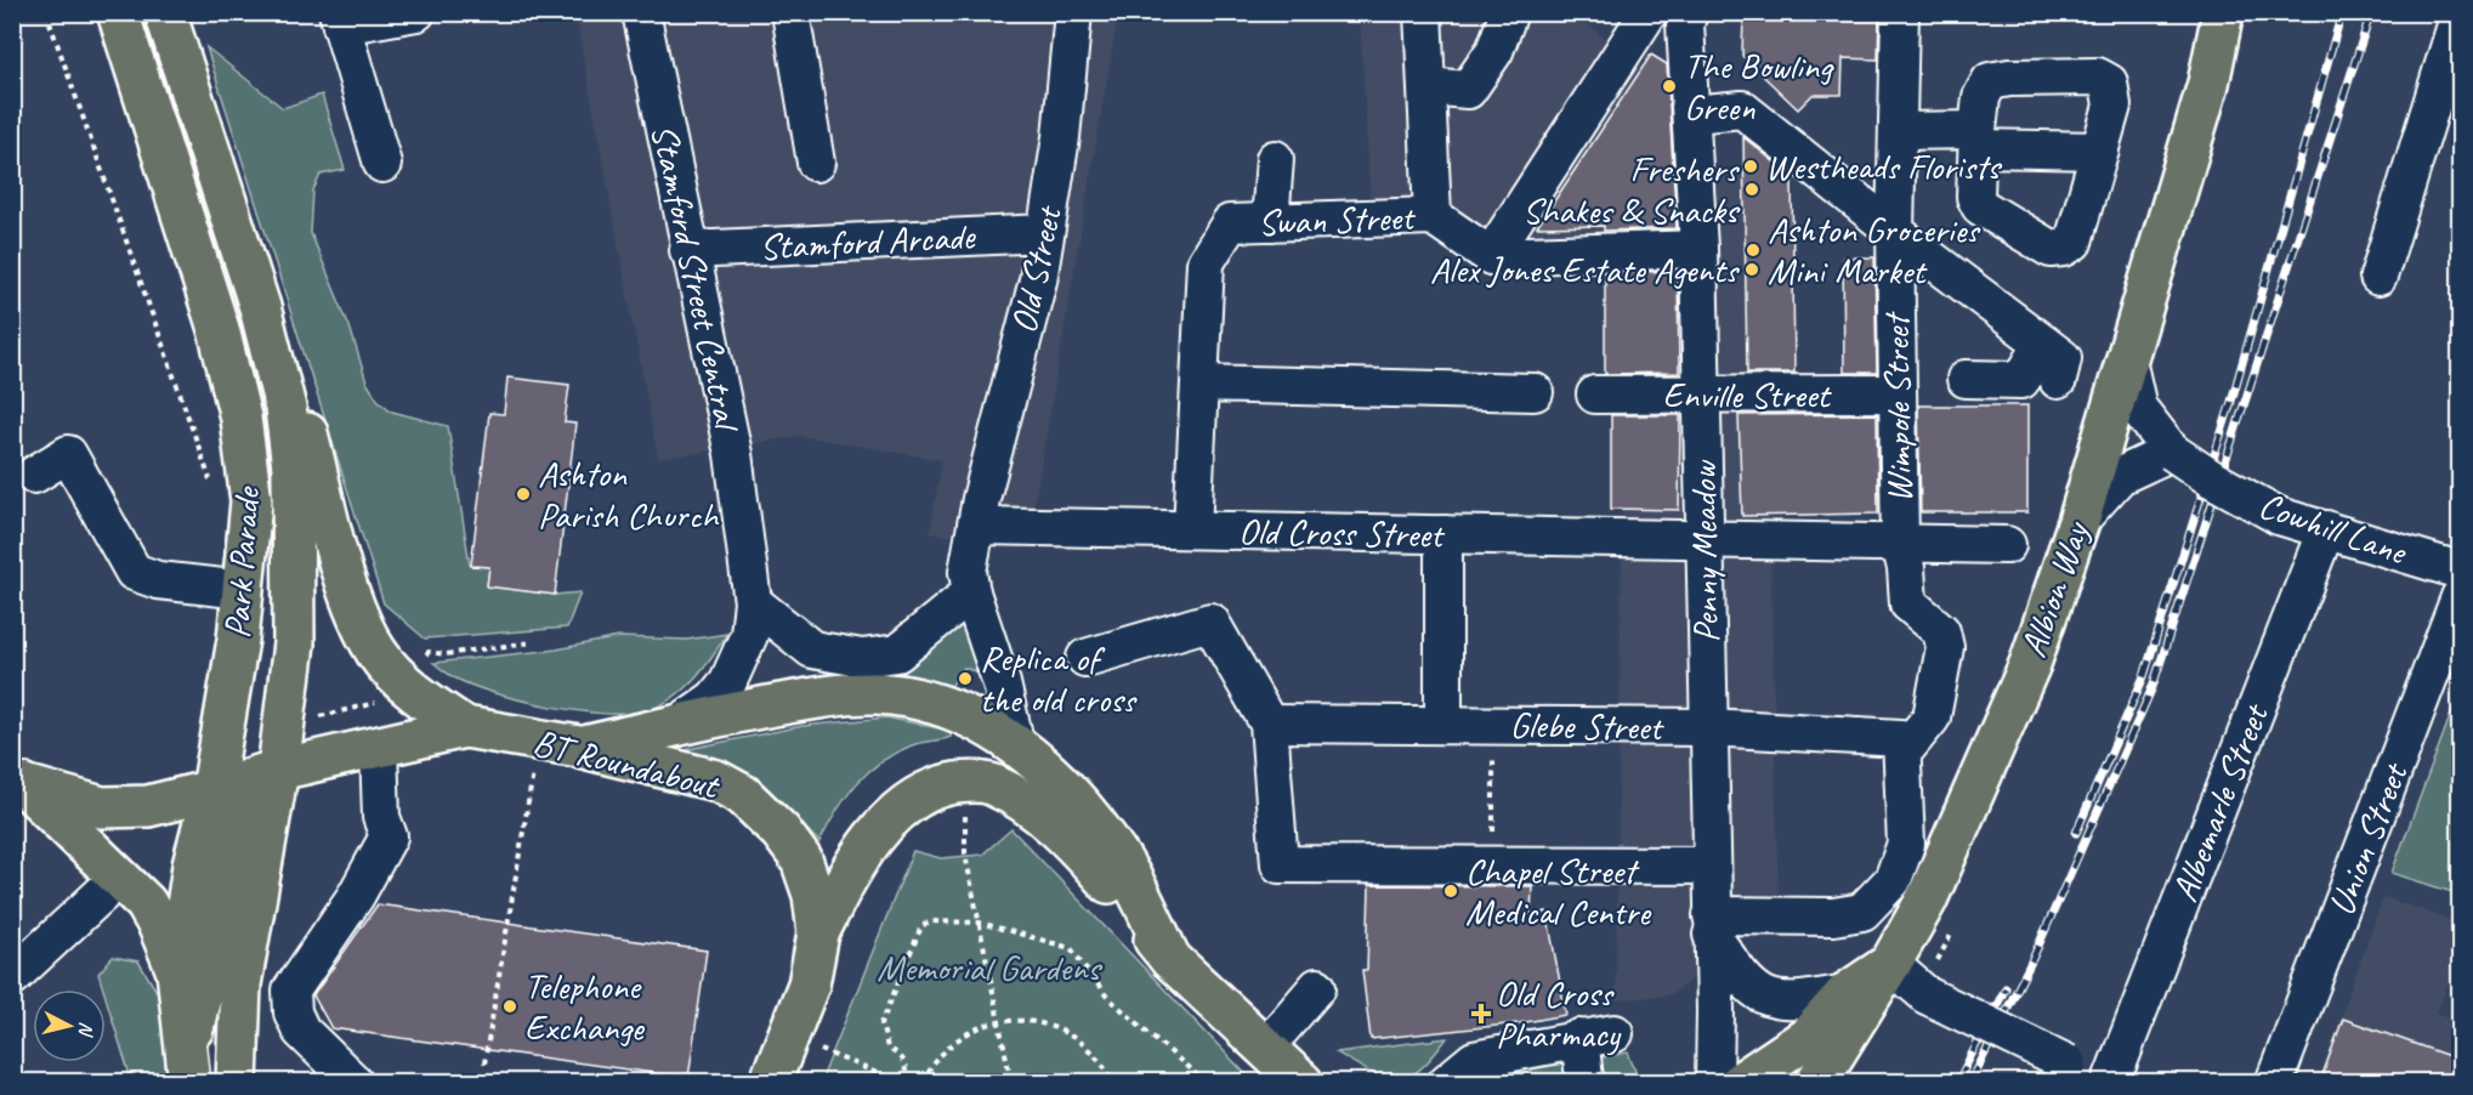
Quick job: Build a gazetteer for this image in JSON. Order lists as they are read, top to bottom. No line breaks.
{"streets":{"main road":["Park Parade","Albion Way","BT Roundabout"],"street":["Swan Street","Stamford Arcade","Old Street","Stamford Street Central","Enville Street","Wimpole Street","Cowhill Lane","Old Cross Street","Penny Meadow","Glebe Street","Albemarle Street","Union Street"]},"crossings":[["Swan Street","Old Cross Street"],["Stamford Arcade","Old Street"],["Stamford Arcade","Stamford Street Central"],["Old Street","Old Cross Street"],["Enville Street","Wimpole Street"],["Enville Street","Penny Meadow"],["Wimpole Street","Old Cross Street"],["Wimpole Street","Glebe Street"],["Cowhill Lane","Albion Way"],["Cowhill Lane","Albemarle Street"],["Old Cross Street","Penny Meadow"],["Penny Meadow","Glebe Street"],["Park Parade","BT Roundabout"]],"parks":["Memorial Gardens"],"places":{"other":["The Bowling Green","Westheads Florists","Freshers Shakes & Snacks","Ashton Groceries Mini Market","Alex Jones Estate Agents","Ashton Parish Church","Replica of the old cross","Chapel Street Medical Centre","Telephone Exchange"],"health":["Old Cross Pharmacy"]},"north":"right"}
